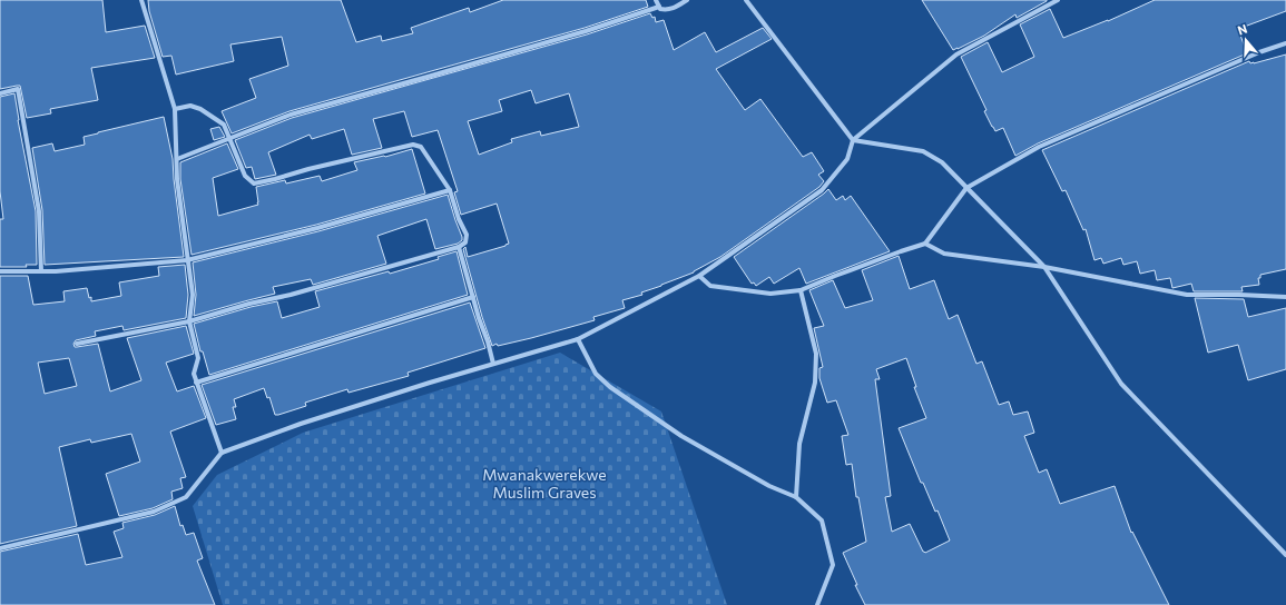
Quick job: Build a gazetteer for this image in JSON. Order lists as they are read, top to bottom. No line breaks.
{"parks":["Mwanakwerekwe Muslim Graves"],"north":"top"}
